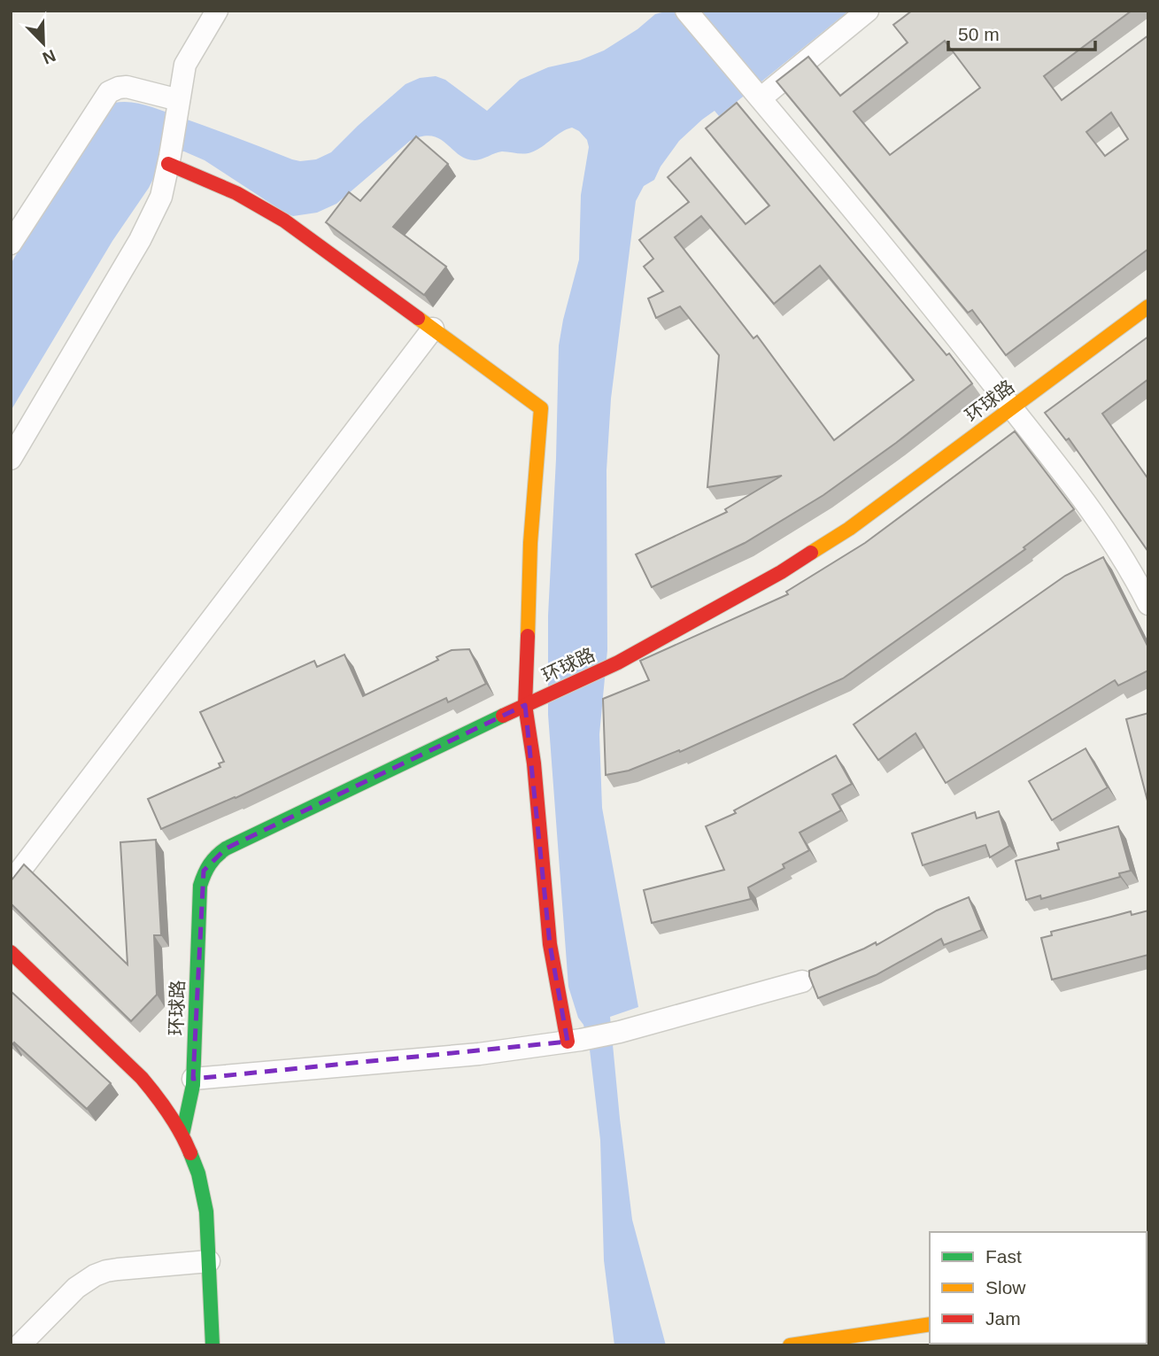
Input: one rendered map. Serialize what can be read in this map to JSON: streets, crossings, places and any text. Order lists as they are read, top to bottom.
{
  "streets": {
    "street": ["环球路"]
  },
  "legend": ["Fast", "Slow", "Jam"],
  "scale_bar": "50 m",
  "north": "bottom right"
}
